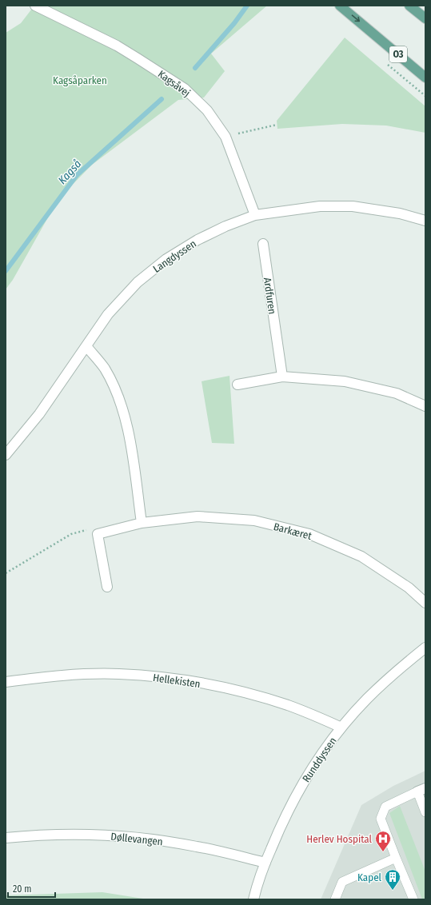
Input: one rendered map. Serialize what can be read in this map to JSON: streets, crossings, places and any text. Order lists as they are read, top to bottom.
{
  "streets": {
    "main road": ["O3"],
    "street": [
      "Kagsåvej",
      "Langdyssen",
      "Ardfuren",
      "Barkæret",
      "Hellekisten",
      "Runddyssen",
      "Døllevangen"
    ]
  },
  "crossings": [
    ["Kagsåvej", "Langdyssen"],
    ["Hellekisten", "Runddyssen"],
    ["Runddyssen", "Døllevangen"]
  ],
  "water": ["Kagså"],
  "parks": ["Kagsåparken"],
  "places": {
    "hospital": ["Herlev Hospital"],
    "building": ["Kapel"]
  },
  "scale_bar": "20 m"
}
